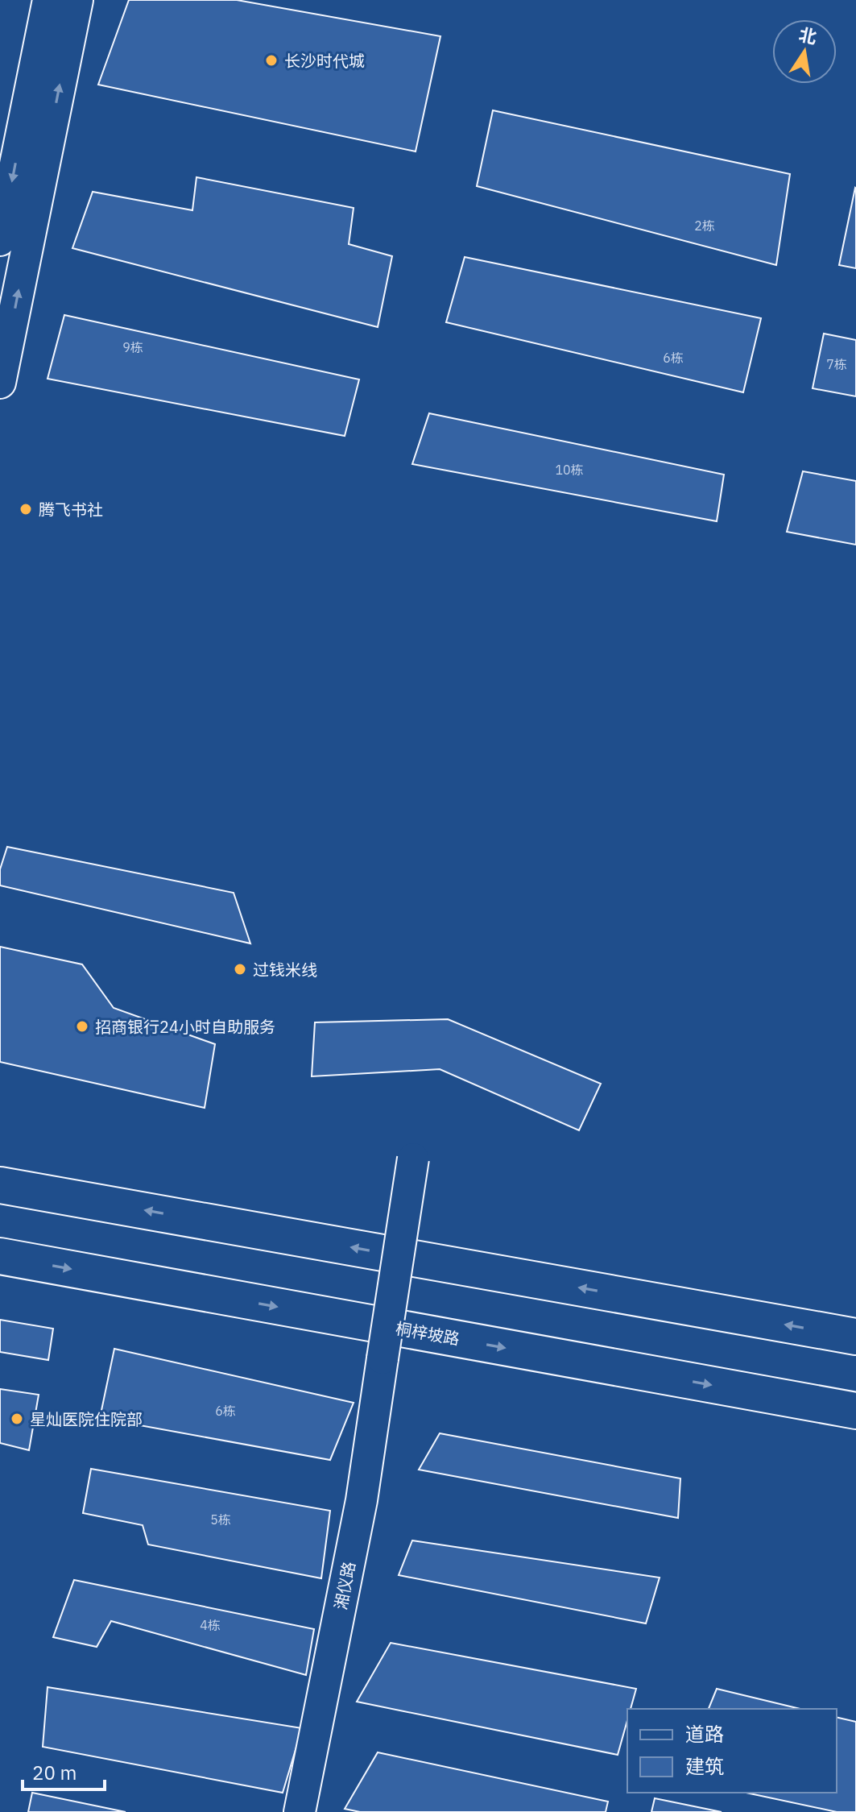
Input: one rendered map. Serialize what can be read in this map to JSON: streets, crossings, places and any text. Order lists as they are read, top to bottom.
{
  "streets": {
    "main road": ["桐梓坡路"],
    "street": ["湘仪路"]
  },
  "places": [
    "长沙时代城",
    "腾飞书社",
    "过钱米线",
    "招商银行24小时自助服务",
    "星灿医院住院部"
  ],
  "house_numbers": [
    "2栋",
    "9栋",
    "6栋",
    "7栋",
    "10栋",
    "6栋",
    "5栋",
    "4栋"
  ],
  "legend": ["道路", "建筑"],
  "scale_bar": "20 m",
  "north": "top"
}
